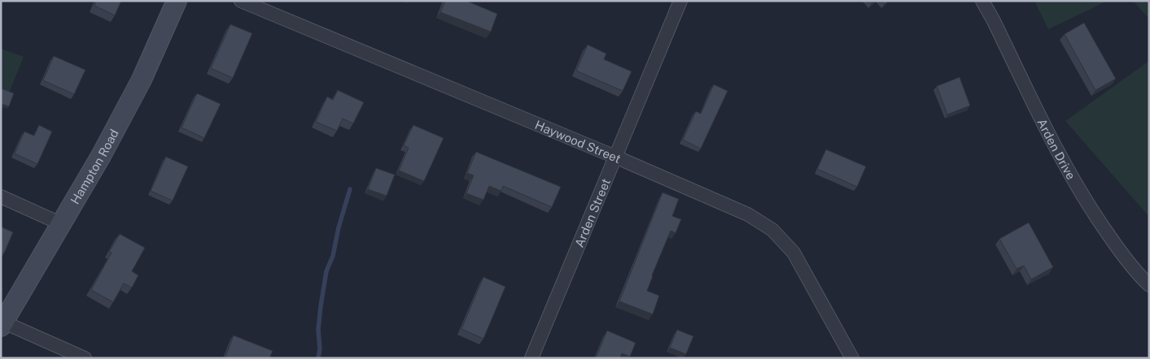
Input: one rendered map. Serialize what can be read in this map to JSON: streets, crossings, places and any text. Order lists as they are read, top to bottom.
{
  "streets": {
    "main road": ["Hampton Road"],
    "street": ["Haywood Street", "Arden Drive", "Arden Street"]
  },
  "crossings": [
    ["Haywood Street", "Arden Street"]
  ]
}
